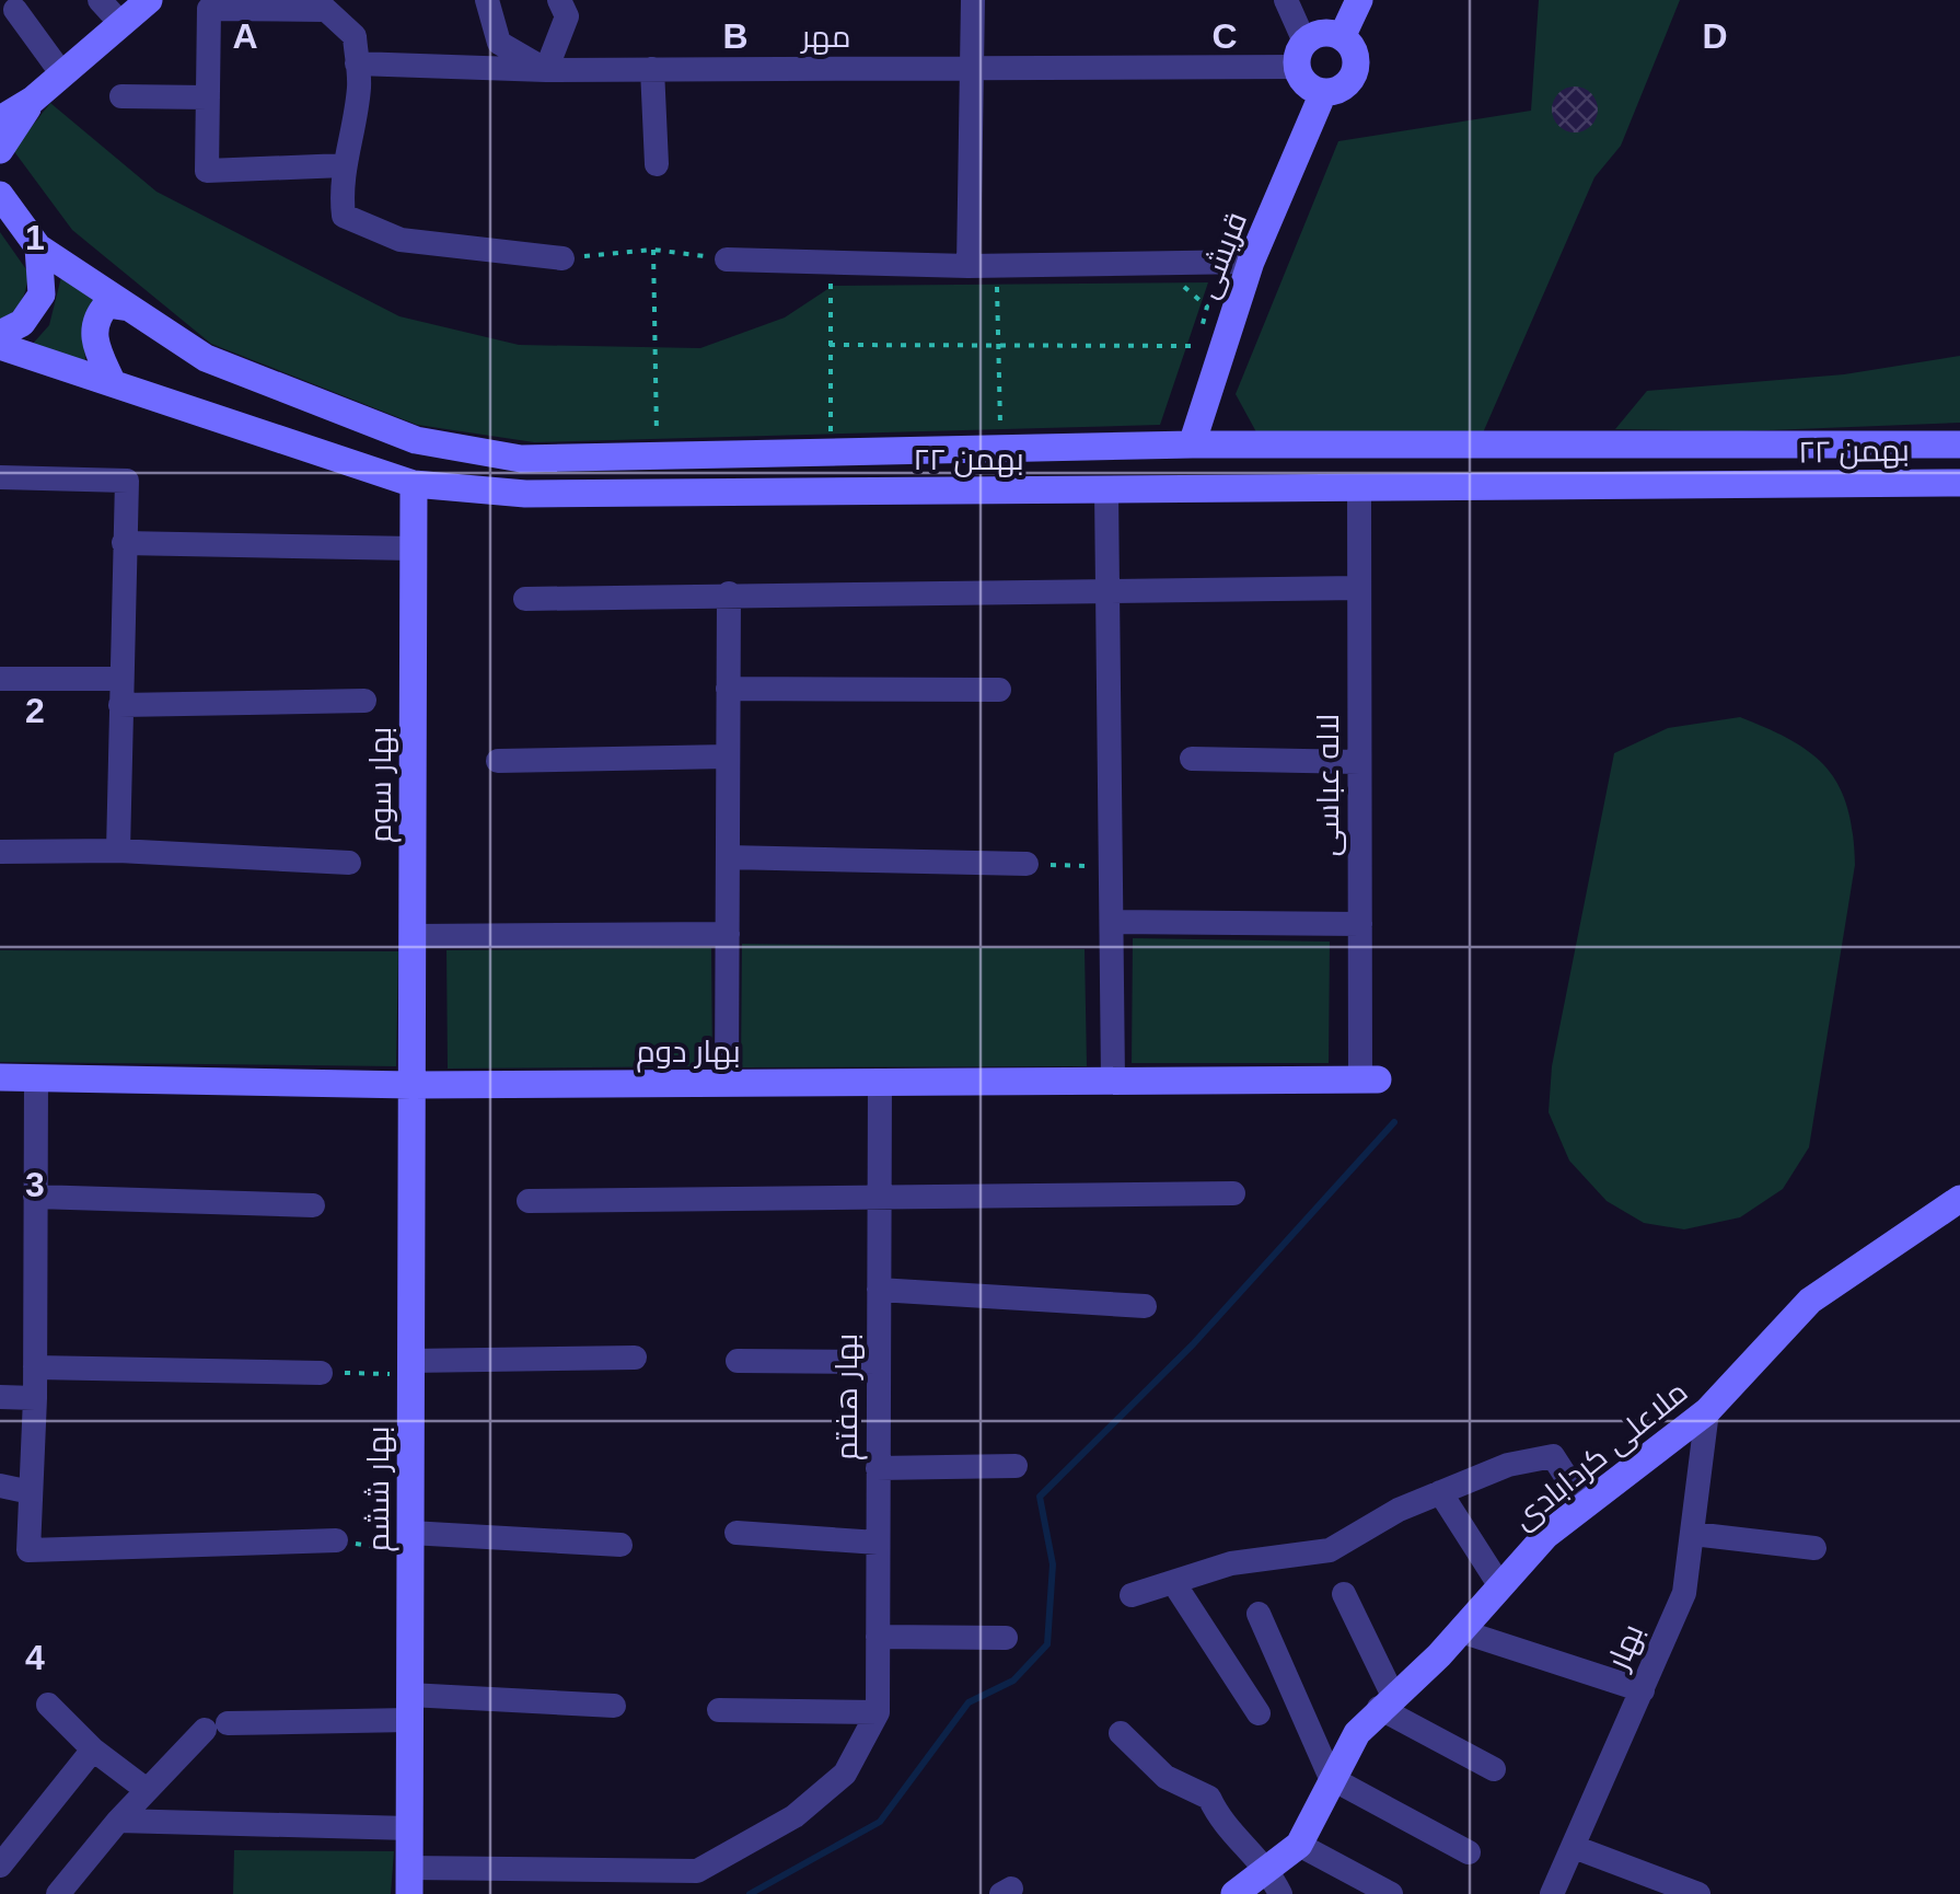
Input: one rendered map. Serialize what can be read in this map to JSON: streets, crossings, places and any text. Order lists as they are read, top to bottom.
{
  "streets": {
    "main road": [
      "قریشی",
      "۲۲ بهمن",
      "بهار سوم",
      "بهار دوم",
      "ملاعلی کردابادی",
      "بهار ششم"
    ],
    "street": [
      "مهر",
      "لاله عباسی",
      "بهار هفتم",
      "بهار"
    ]
  },
  "crossings": [
    ["مهر", "قریشی"],
    ["قریشی", "۲۲ بهمن"],
    ["۲۲ بهمن", "بهار سوم"],
    ["۲۲ بهمن", "لاله عباسی"],
    ["بهار سوم", "بهار دوم"],
    ["بهار سوم", "بهار ششم"],
    ["لاله عباسی", "بهار دوم"],
    ["بهار دوم", "بهار هفتم"],
    ["بهار دوم", "بهار ششم"],
    ["ملاعلی کردابادی", "بهار"]
  ],
  "grid": {
    "columns": [
      "A",
      "B",
      "C",
      "D"
    ],
    "rows": [
      "1",
      "2",
      "3",
      "4"
    ]
  }
}
